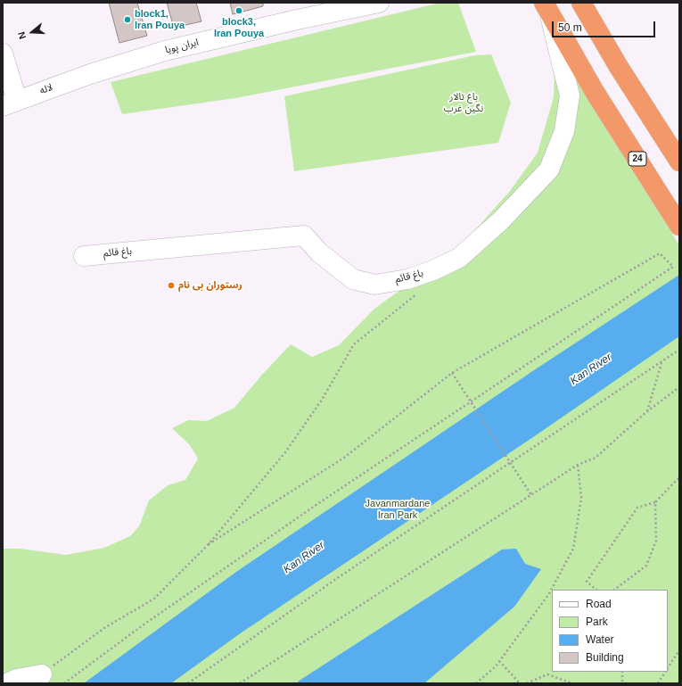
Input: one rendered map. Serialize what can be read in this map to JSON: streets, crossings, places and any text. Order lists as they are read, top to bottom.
{
  "streets": {
    "highway": ["24"],
    "street": ["ایران پویا", "لاله", "باغ قائم"]
  },
  "crossings": [
    ["ایران پویا", "لاله"],
    ["24", "باغ قائم"]
  ],
  "water": ["Kan River"],
  "parks": ["باغ تالار نگین غرب", "Javanmardane Iran Park"],
  "places": ["block3, Iran Pouya", "block1, Iran Pouya", "رستوران بی نام"],
  "legend": [
    "Road",
    "Park",
    "Water",
    "Building"
  ],
  "scale_bar": "50 m",
  "north": "left"
}
